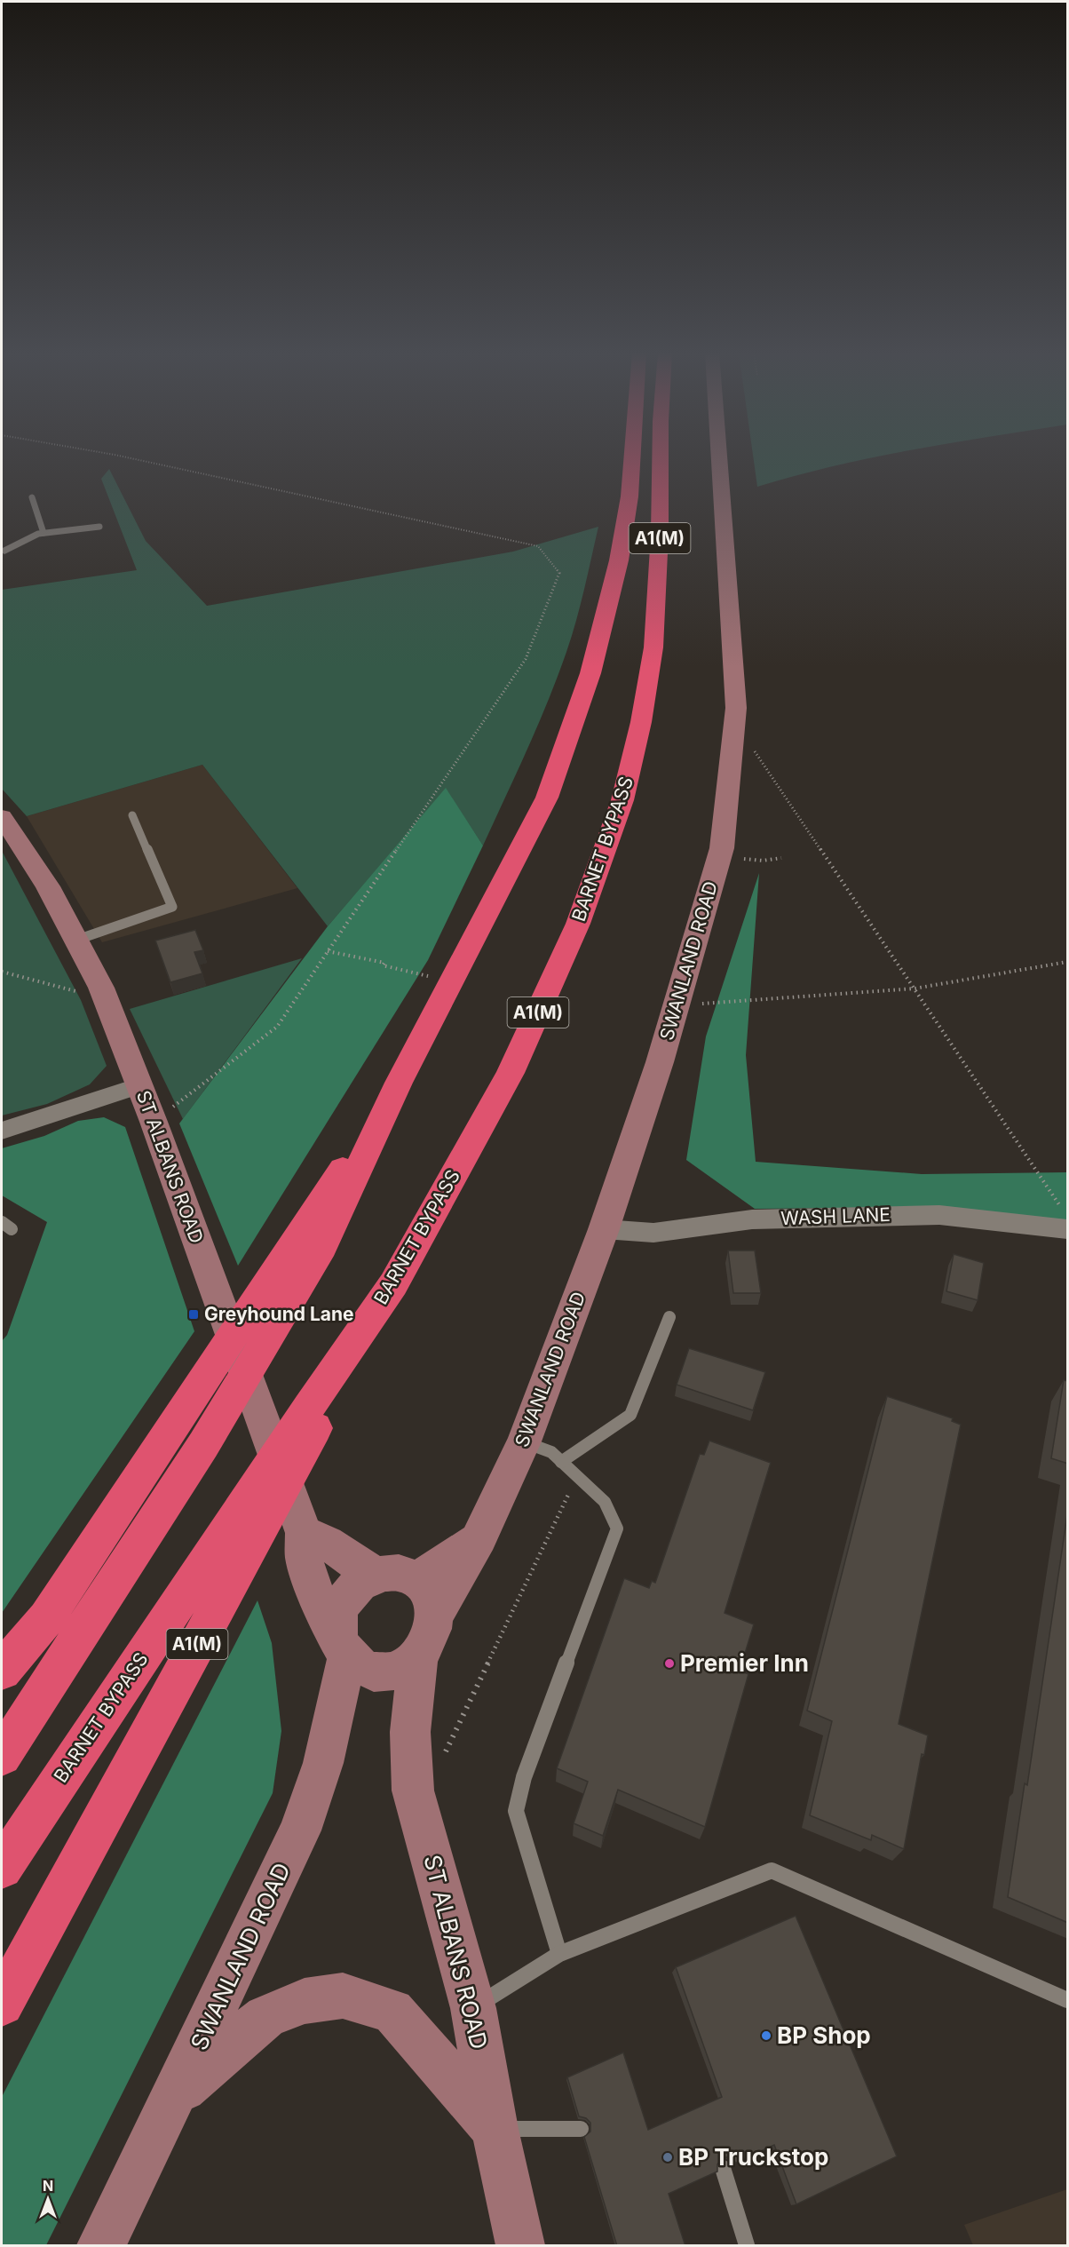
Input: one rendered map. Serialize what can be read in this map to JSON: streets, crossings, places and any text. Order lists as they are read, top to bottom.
{
  "streets": {
    "highway": ["A1(M)", "BARNET BYPASS"],
    "street": ["SWANLAND ROAD", "ST ALBANS ROAD", "WASH LANE"]
  },
  "crossings": [
    ["A1(M)", "BARNET BYPASS"],
    ["SWANLAND ROAD", "ST ALBANS ROAD"],
    ["SWANLAND ROAD", "WASH LANE"]
  ],
  "places": {
    "transit": ["Greyhound Lane"],
    "other": ["Premier Inn", "BP Shop", "BP Truckstop"]
  },
  "north": "top"
}
